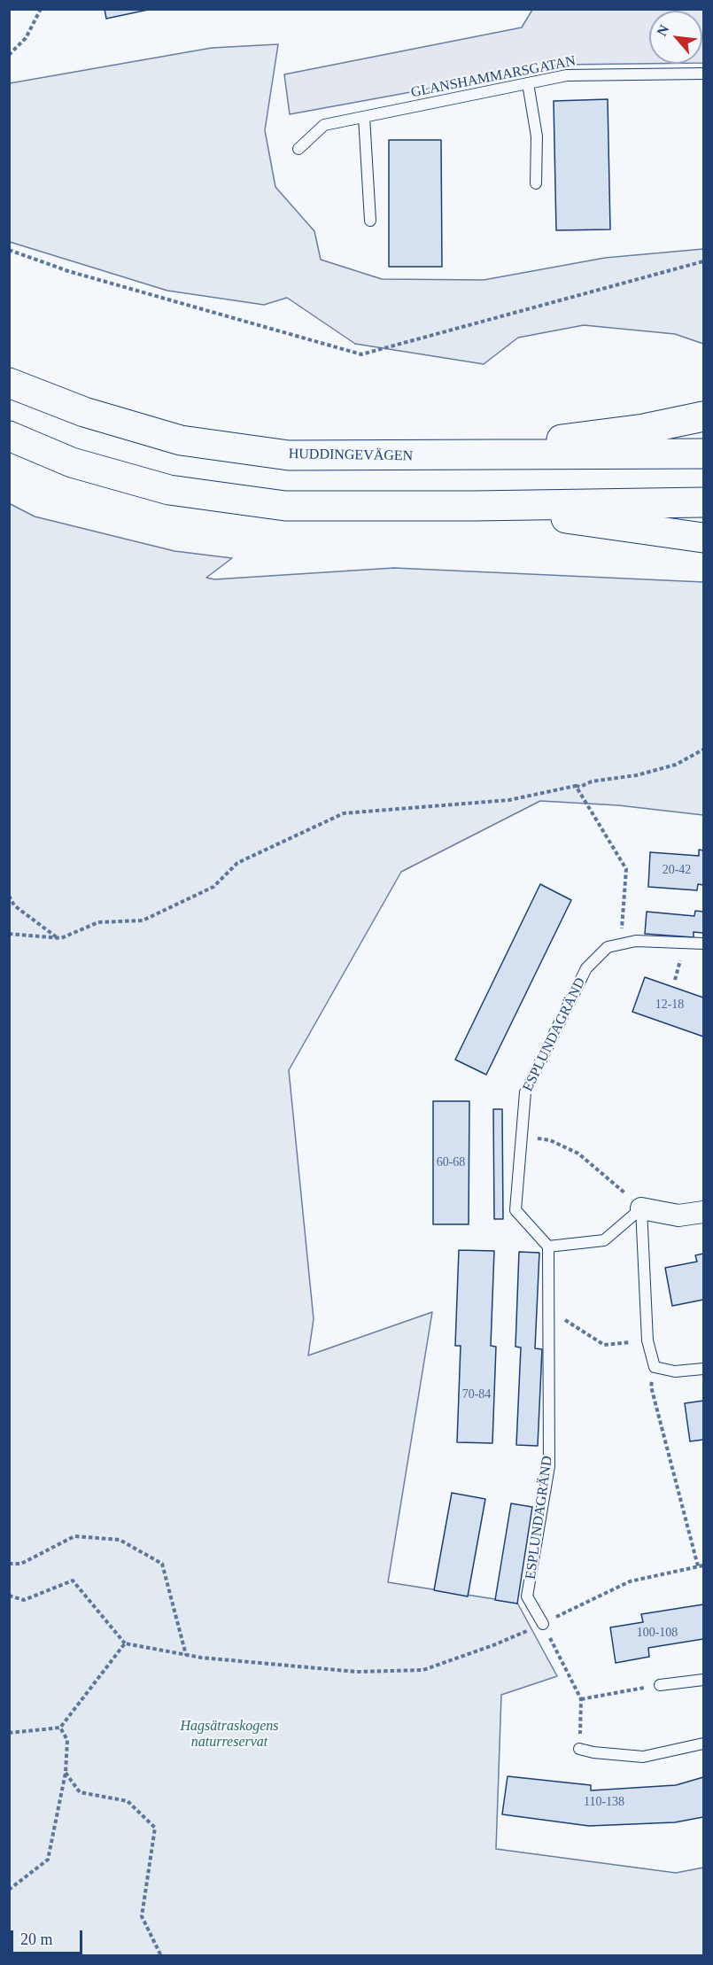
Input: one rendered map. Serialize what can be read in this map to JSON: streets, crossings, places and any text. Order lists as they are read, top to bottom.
{
  "streets": {
    "main road": ["HUDDINGEVÄGEN"],
    "lane": ["GLANSHAMMARSGATAN", "ESPLUNDAGRÄND"]
  },
  "parks": ["Hagsätraskogens naturreservat"],
  "house_numbers": [
    "20-42",
    "12-18",
    "60-68",
    "70-84",
    "100-108",
    "110-138"
  ],
  "scale_bar": "20 m",
  "north": "top left"
}
